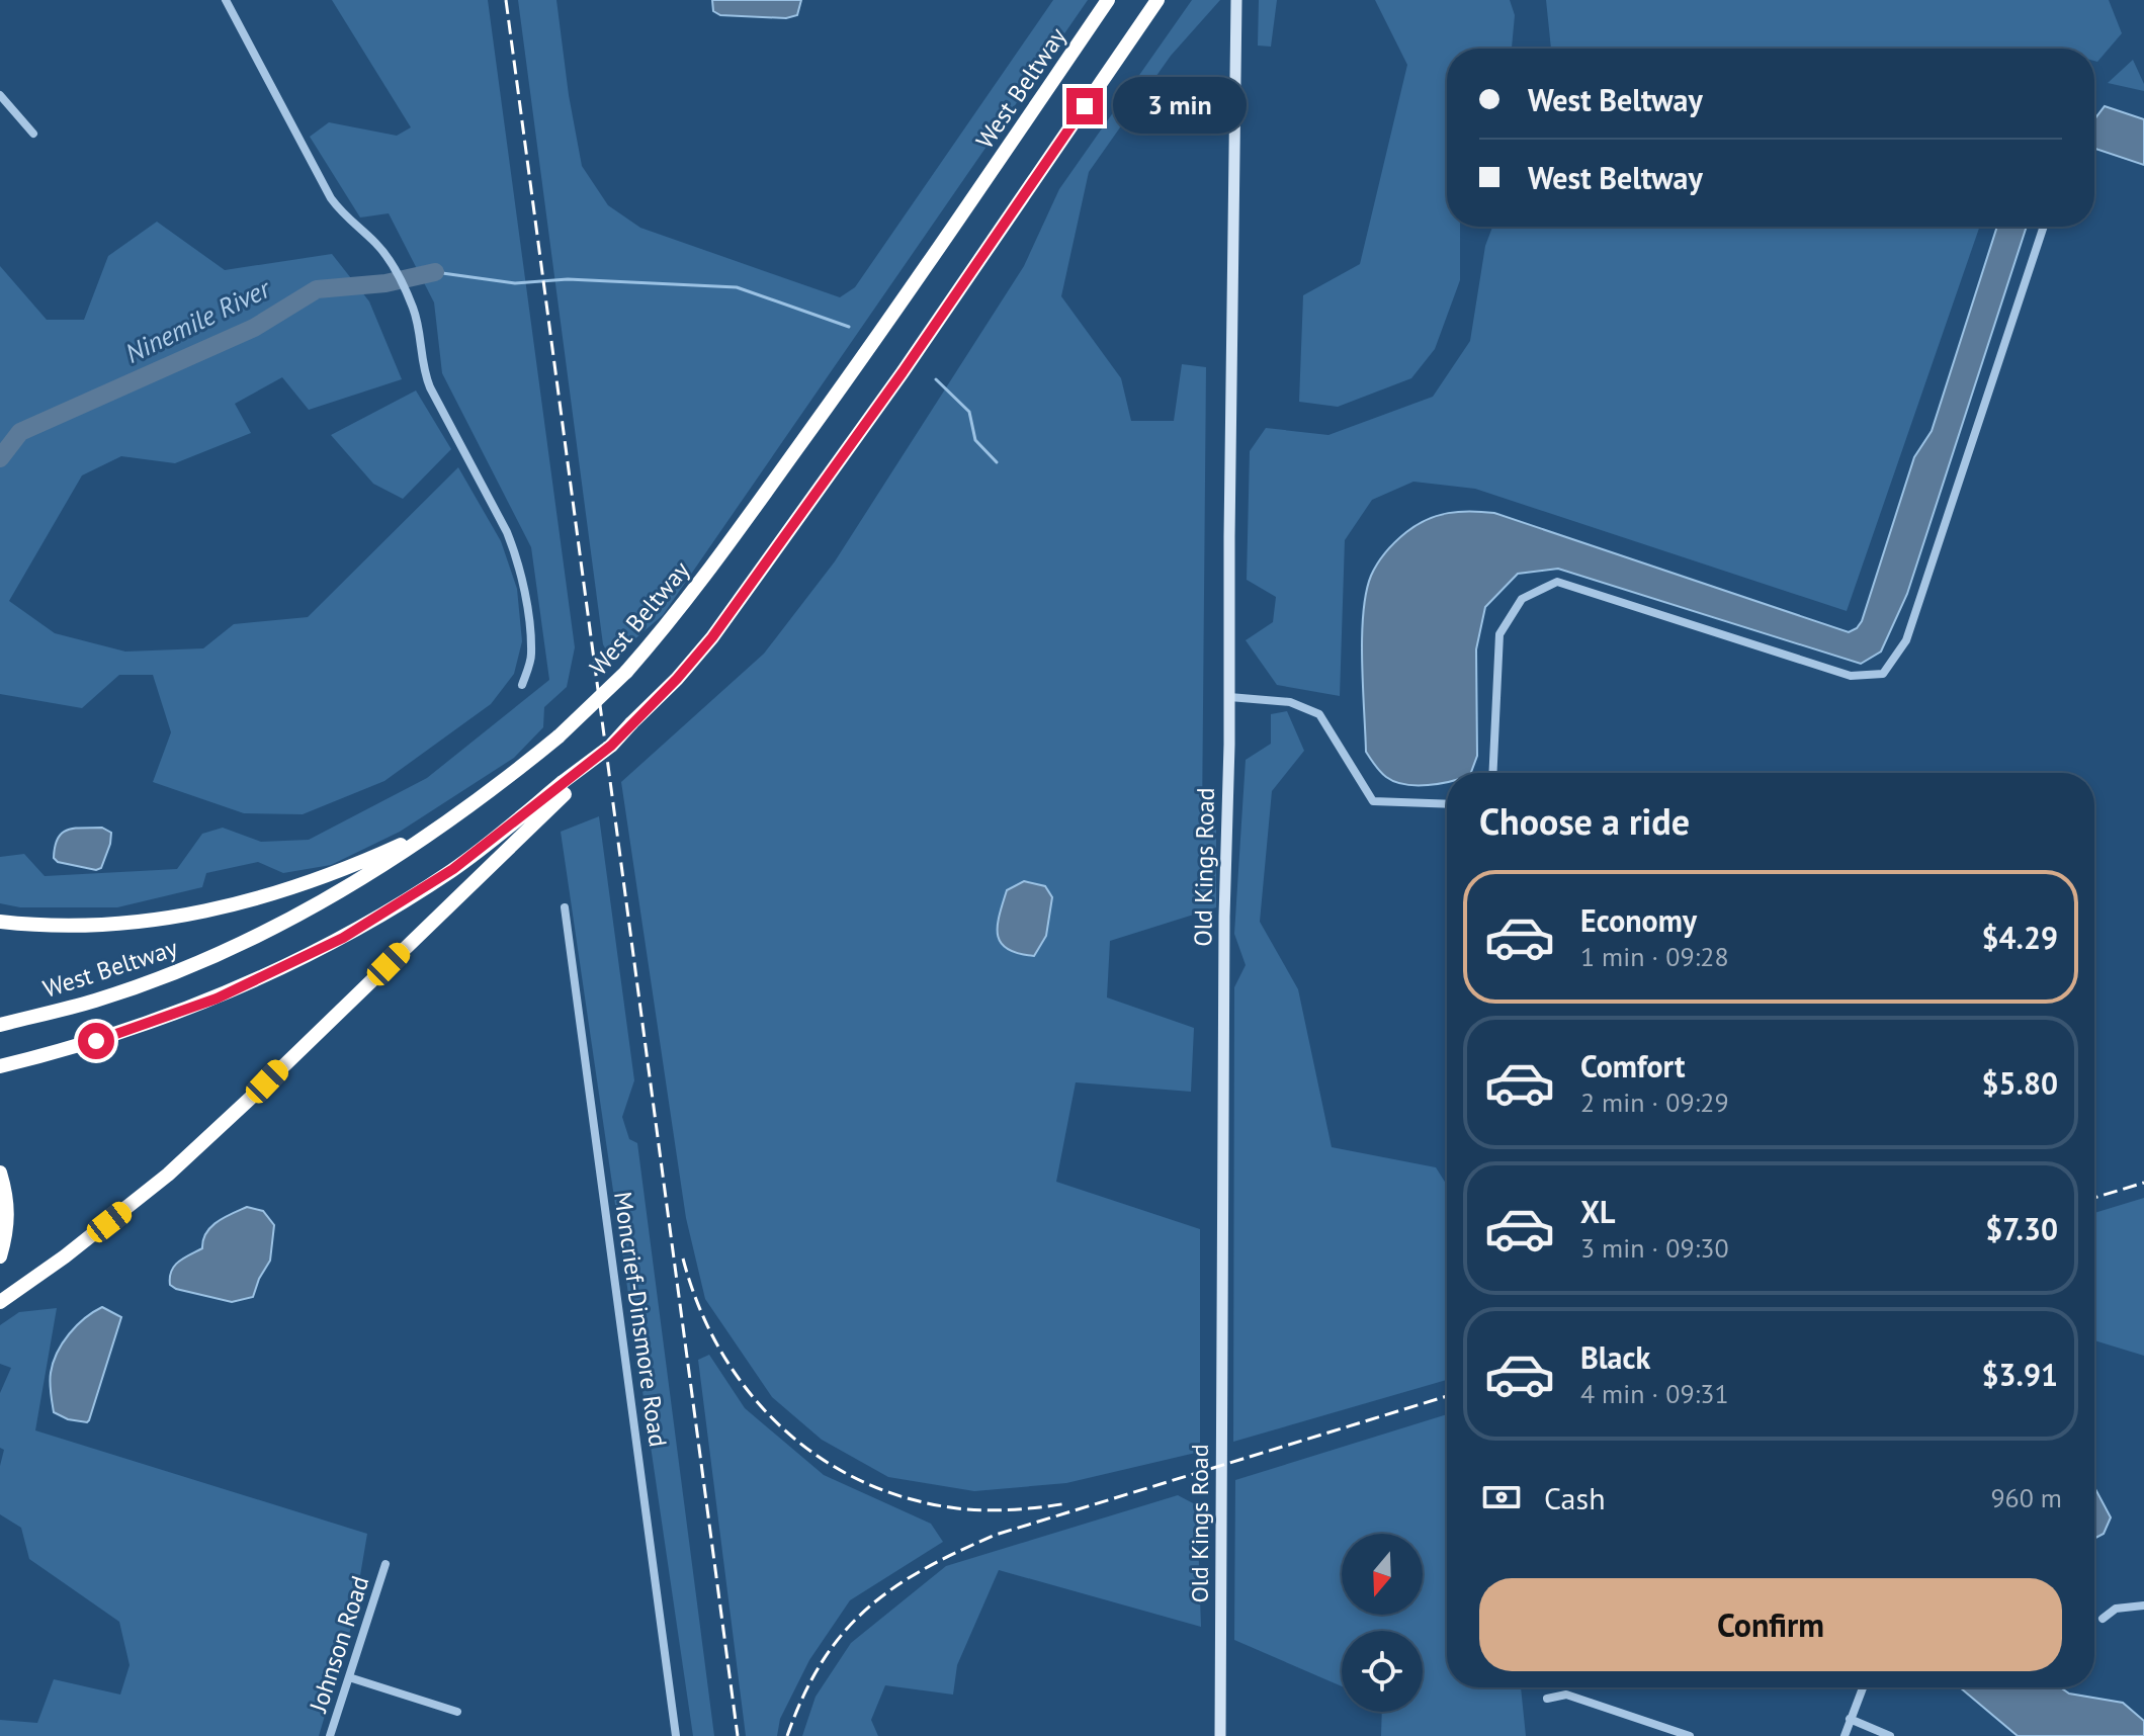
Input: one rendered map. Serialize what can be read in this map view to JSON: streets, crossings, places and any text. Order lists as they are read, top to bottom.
{
  "streets": {
    "highway": ["West Beltway"],
    "street": ["Old Kings Road", "Moncrief-Dinsmore Road", "Johnson Road"]
  },
  "water": ["Ninemile River"],
  "north": "bottom",
  "page": {
    "banner": ["West Beltway", "West Beltway"],
    "bubble": "3 min",
    "heading": "Choose a ride",
    "list": [
      {
        "name": "Economy",
        "note": "1 min · 09:28",
        "value": "$4.29"
      },
      {
        "name": "Comfort",
        "note": "2 min · 09:29",
        "value": "$5.80"
      },
      {
        "name": "XL",
        "note": "3 min · 09:30",
        "value": "$7.30"
      },
      {
        "name": "Black",
        "note": "4 min · 09:31",
        "value": "$3.91"
      }
    ],
    "pay": ["Cash", "960 m"],
    "buttons": "Confirm"
  }
}
